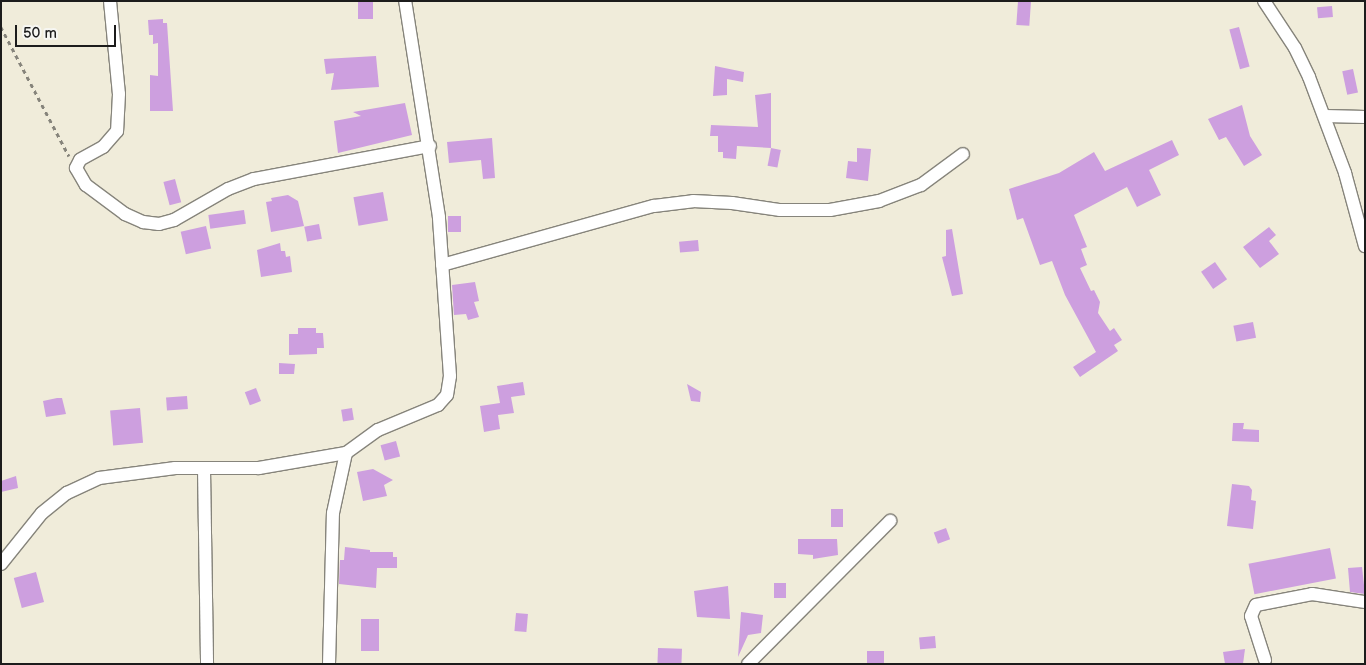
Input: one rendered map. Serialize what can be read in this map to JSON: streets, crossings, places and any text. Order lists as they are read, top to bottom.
{
  "scale_bar": "50 m"
}
